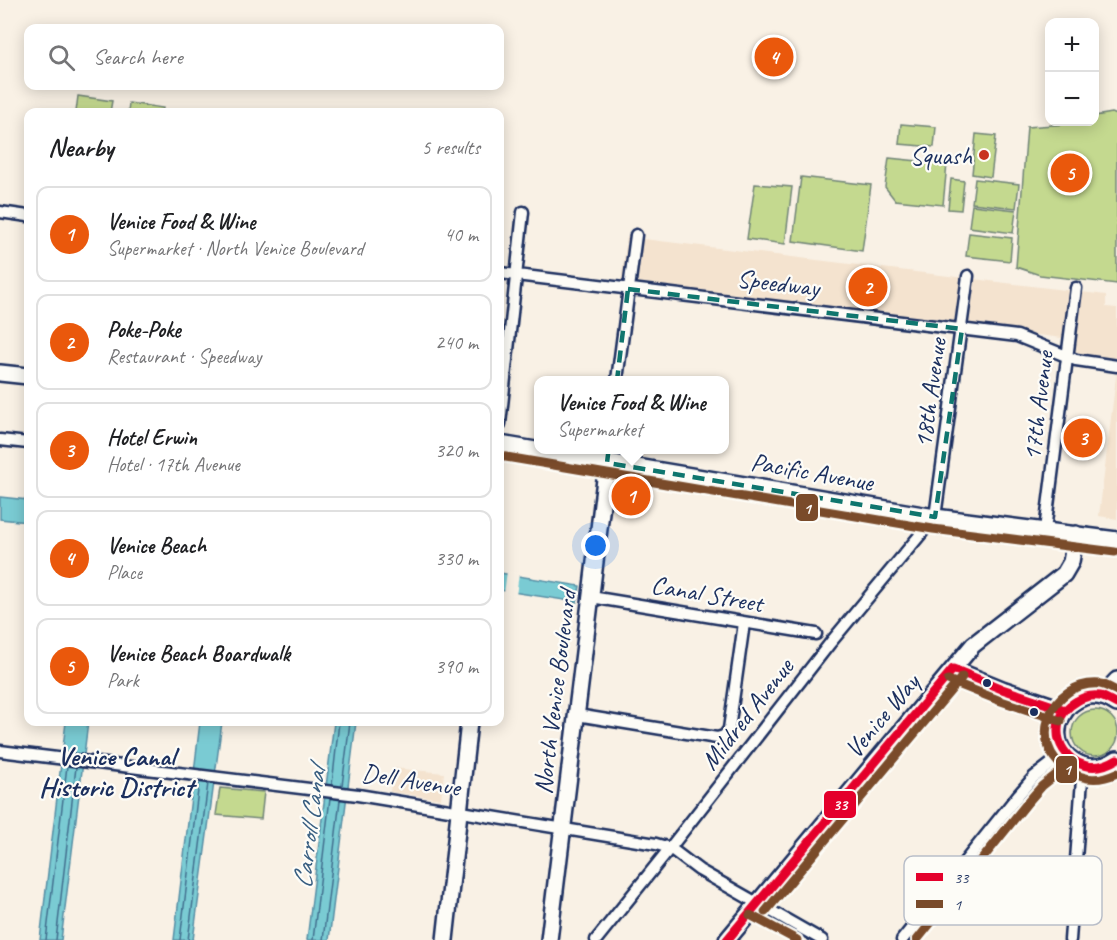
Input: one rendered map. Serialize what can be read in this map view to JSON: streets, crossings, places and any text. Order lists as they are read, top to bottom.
{
  "streets": {
    "main road": ["Pacific Avenue", "North Venice Boulevard", "Venice Way"],
    "street": [
      "Speedway",
      "18th Avenue",
      "17th Avenue",
      "Canal Street",
      "Mildred Avenue",
      "Dell Avenue"
    ]
  },
  "crossings": [
    ["Speedway", "18th Avenue"],
    ["Speedway", "17th Avenue"],
    ["18th Avenue", "Pacific Avenue"],
    ["18th Avenue", "Mildred Avenue"],
    ["17th Avenue", "Pacific Avenue"],
    ["Pacific Avenue", "North Venice Boulevard"],
    ["Pacific Avenue", "Mildred Avenue"],
    ["Pacific Avenue", "Venice Way"],
    ["Canal Street", "North Venice Boulevard"],
    ["North Venice Boulevard", "Dell Avenue"],
    ["Mildred Avenue", "Dell Avenue"]
  ],
  "districts": ["Venice Canal Historic District"],
  "water": ["Carroll Canal"],
  "places": ["Squash"],
  "lines": ["transit line 1", "transit line 33"],
  "legend": ["33", "1"],
  "page": {
    "map_buttons": ["+", "−"],
    "search": "Search here",
    "pins": [
      "4",
      "5",
      "2",
      "3",
      "1"
    ],
    "heading": ["Nearby", "5 results"],
    "list": [
      {
        "mark": "1",
        "name": "Venice Food & Wine",
        "note": "Supermarket · North Venice Boulevard",
        "value": "40 m"
      },
      {
        "mark": "2",
        "name": "Poke-Poke",
        "note": "Restaurant · Speedway",
        "value": "240 m"
      },
      {
        "mark": "3",
        "name": "Hotel Erwin",
        "note": "Hotel · 17th Avenue",
        "value": "320 m"
      },
      {
        "mark": "4",
        "name": "Venice Beach",
        "note": "Place",
        "value": "330 m"
      },
      {
        "mark": "5",
        "name": "Venice Beach Boardwalk",
        "note": "Park",
        "value": "390 m"
      }
    ],
    "popup": ["Venice Food & Wine", "Supermarket"]
  }
}
